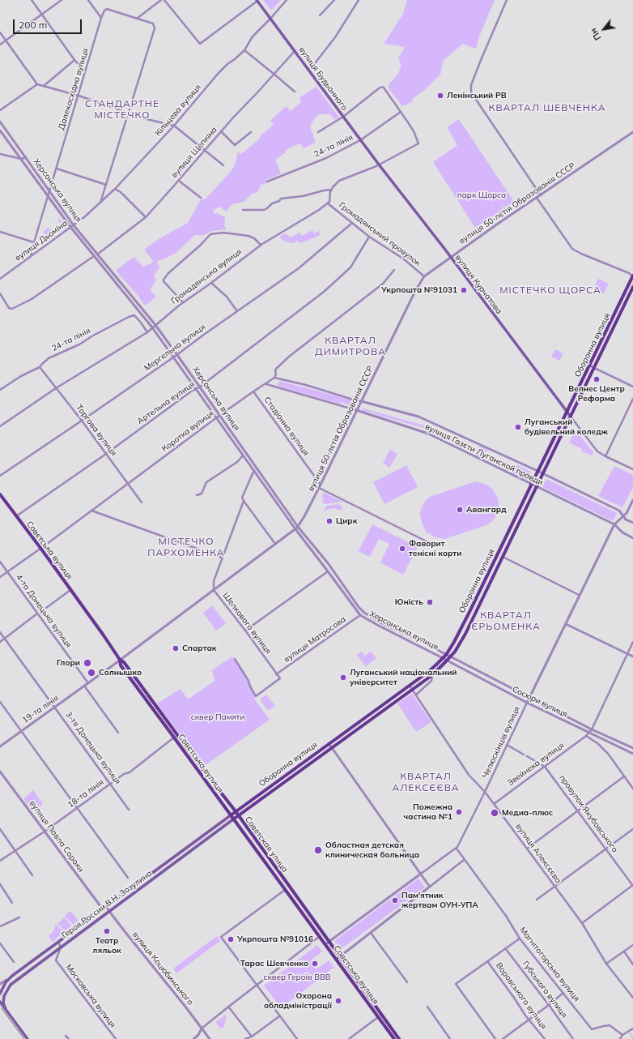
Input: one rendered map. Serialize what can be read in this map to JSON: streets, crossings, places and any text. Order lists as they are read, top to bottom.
{
  "streets": {
    "main road": [
      "вулиця Будьонного",
      "вулиця Курчатова",
      "Оборонна вулиця",
      "Совєтська вулиця",
      "Советская улица",
      "Героя России В.Н. Зозулина"
    ],
    "street": [
      "Далекосхідна вулиця",
      "Кільцева вулиця",
      "24-та лінія",
      "вулиця Щепкіна",
      "Херсонська вулиця",
      "вулиця 50-лєтія Образованія СССР",
      "Громадянський провулок",
      "вулиця Дьоміна",
      "Громадянська вулиця",
      "Мергельна вулиця",
      "Артельна вулиця",
      "Стадіонна вулиця",
      "Торгова вулиця",
      "Коротка вулиця",
      "вулиця Газєти Луганской правди",
      "4-та Донецька вулиця",
      "Шелкового вулиця",
      "вулиця Матросова",
      "Сосюри вулиця",
      "19-та лінія",
      "Челюскінців вулиця",
      "3-тя Донецька вулиця",
      "Звейнека вулиця",
      "18-та лінія",
      "провулок Якубовського",
      "вулиця Павла Сороки",
      "вулиця Алексєєва",
      "Магнітогорська вулиця",
      "вулиця Коцюбинського",
      "Губського вулиця",
      "Московська вулиця",
      "Воровського вулиця"
    ]
  },
  "crossings": [
    ["вулиця Будьонного", "Кільцева вулиця"],
    ["вулиця Будьонного", "24-та лінія"],
    ["вулиця Будьонного", "вулиця Щепкіна"],
    ["вулиця Будьонного", "вулиця Курчатова"],
    ["Далекосхідна вулиця", "Херсонська вулиця"],
    ["Далекосхідна вулиця", "вулиця Дьоміна"],
    ["Кільцева вулиця", "Херсонська вулиця"],
    ["Кільцева вулиця", "вулиця Дьоміна"],
    ["24-та лінія", "Громадянська вулиця"],
    ["24-та лінія", "Торгова вулиця"],
    ["вулиця Щепкіна", "Херсонська вулиця"],
    ["Херсонська вулиця", "вулиця 50-лєтія Образованія СССР"],
    ["Херсонська вулиця", "вулиця Дьоміна"],
    ["Херсонська вулиця", "Громадянська вулиця"],
    ["Херсонська вулиця", "Оборонна вулиця"],
    ["Херсонська вулиця", "Мергельна вулиця"],
    ["Херсонська вулиця", "Артельна вулиця"],
    ["Херсонська вулиця", "Коротка вулиця"],
    ["Херсонська вулиця", "Шелкового вулиця"],
    ["Херсонська вулиця", "вулиця Матросова"],
    ["Херсонська вулиця", "Сосюри вулиця"],
    ["вулиця 50-лєтія Образованія СССР", "Громадянський провулок"],
    ["вулиця 50-лєтія Образованія СССР", "вулиця Курчатова"],
    ["вулиця 50-лєтія Образованія СССР", "Стадіонна вулиця"],
    ["вулиця 50-лєтія Образованія СССР", "вулиця Газєти Луганской правди"],
    ["вулиця 50-лєтія Образованія СССР", "Совєтська вулиця"],
    ["вулиця 50-лєтія Образованія СССР", "4-та Донецька вулиця"],
    ["вулиця 50-лєтія Образованія СССР", "Шелкового вулиця"],
    ["вулиця 50-лєтія Образованія СССР", "19-та лінія"],
    ["вулиця 50-лєтія Образованія СССР", "Советская улица"],
    ["Громадянський провулок", "Громадянська вулиця"],
    ["Громадянський провулок", "Мергельна вулиця"],
    ["Громадянський провулок", "Артельна вулиця"],
    ["Громадянська вулиця", "Торгова вулиця"],
    ["вулиця Курчатова", "Оборонна вулиця"],
    ["Оборонна вулиця", "вулиця Газєти Луганской правди"],
    ["Оборонна вулиця", "Совєтська вулиця"],
    ["Оборонна вулиця", "Сосюри вулиця"],
    ["Оборонна вулиця", "Советская улица"],
    ["Оборонна вулиця", "вулиця Алексєєва"],
    ["Оборонна вулиця", "Героя России В.Н. Зозулина"],
    ["Мергельна вулиця", "Торгова вулиця"],
    ["Артельна вулиця", "Торгова вулиця"],
    ["Артельна вулиця", "Совєтська вулиця"],
    ["Стадіонна вулиця", "Коротка вулиця"],
    ["Торгова вулиця", "Коротка вулиця"],
    ["Коротка вулиця", "вулиця Газєти Луганской правди"],
    ["Коротка вулиця", "Совєтська вулиця"],
    ["Коротка вулиця", "4-та Донецька вулиця"],
    ["вулиця Газєти Луганской правди", "Челюскінців вулиця"],
    ["Совєтська вулиця", "Челюскінців вулиця"],
    ["Совєтська вулиця", "18-та лінія"],
    ["Совєтська вулиця", "Советская улица"],
    ["Совєтська вулиця", "Героя России В.Н. Зозулина"],
    ["4-та Донецька вулиця", "19-та лінія"],
    ["Шелкового вулиця", "вулиця Матросова"],
    ["Сосюри вулиця", "Челюскінців вулиця"],
    ["Сосюри вулиця", "Звейнека вулиця"],
    ["19-та лінія", "3-тя Донецька вулиця"],
    ["Челюскінців вулиця", "Советская улица"],
    ["Челюскінців вулиця", "вулиця Алексєєва"],
    ["Челюскінців вулиця", "Магнітогорська вулиця"],
    ["3-тя Донецька вулиця", "18-та лінія"],
    ["Звейнека вулиця", "провулок Якубовського"],
    ["Звейнека вулиця", "вулиця Алексєєва"],
    ["18-та лінія", "вулиця Павла Сороки"],
    ["18-та лінія", "Советская улица"],
    ["вулиця Павла Сороки", "Героя России В.Н. Зозулина"],
    ["Героя России В.Н. Зозулина", "вулиця Коцюбинського"],
    ["Героя России В.Н. Зозулина", "Московська вулиця"]
  ],
  "districts": [
    "СТАНДАРТНЕ МІСТЕЧКО",
    "КВАРТАЛ ШЕВЧЕНКА",
    "МІСТЕЧКО ЩОРСА",
    "КВАРТАЛ ДИМИТРОВА",
    "МІСТЕЧКО ПАРХОМЕНКА",
    "КВАРТАЛ ЄРЬОМЕНКА",
    "КВАРТАЛ АЛЕКСЄЄВА"
  ],
  "parks": ["парк Щорса", "сквер Памяти", "сквер Героїв ВВВ"],
  "places": [
    "Ленінський РВ",
    "Укрпошта №91031",
    "Велнес Центр Реформа",
    "Луганський будівельний коледж",
    "Авангард",
    "Цирк",
    "Фаворит тенісні корти",
    "Юність",
    "Спартак",
    "Глори",
    "Солнышко",
    "Луганський національний університет",
    "Пожежна частина №1",
    "Медиа-плюс",
    "Областная детская клиническая больница",
    "Пам'ятник жертвам ОУН-УПА",
    "Театр ляльок",
    "Укрпошта №91016",
    "Тарас Шевченко",
    "Охорона обладміністрації"
  ],
  "scale_bar": "200 m",
  "north": "bottom left"
}
